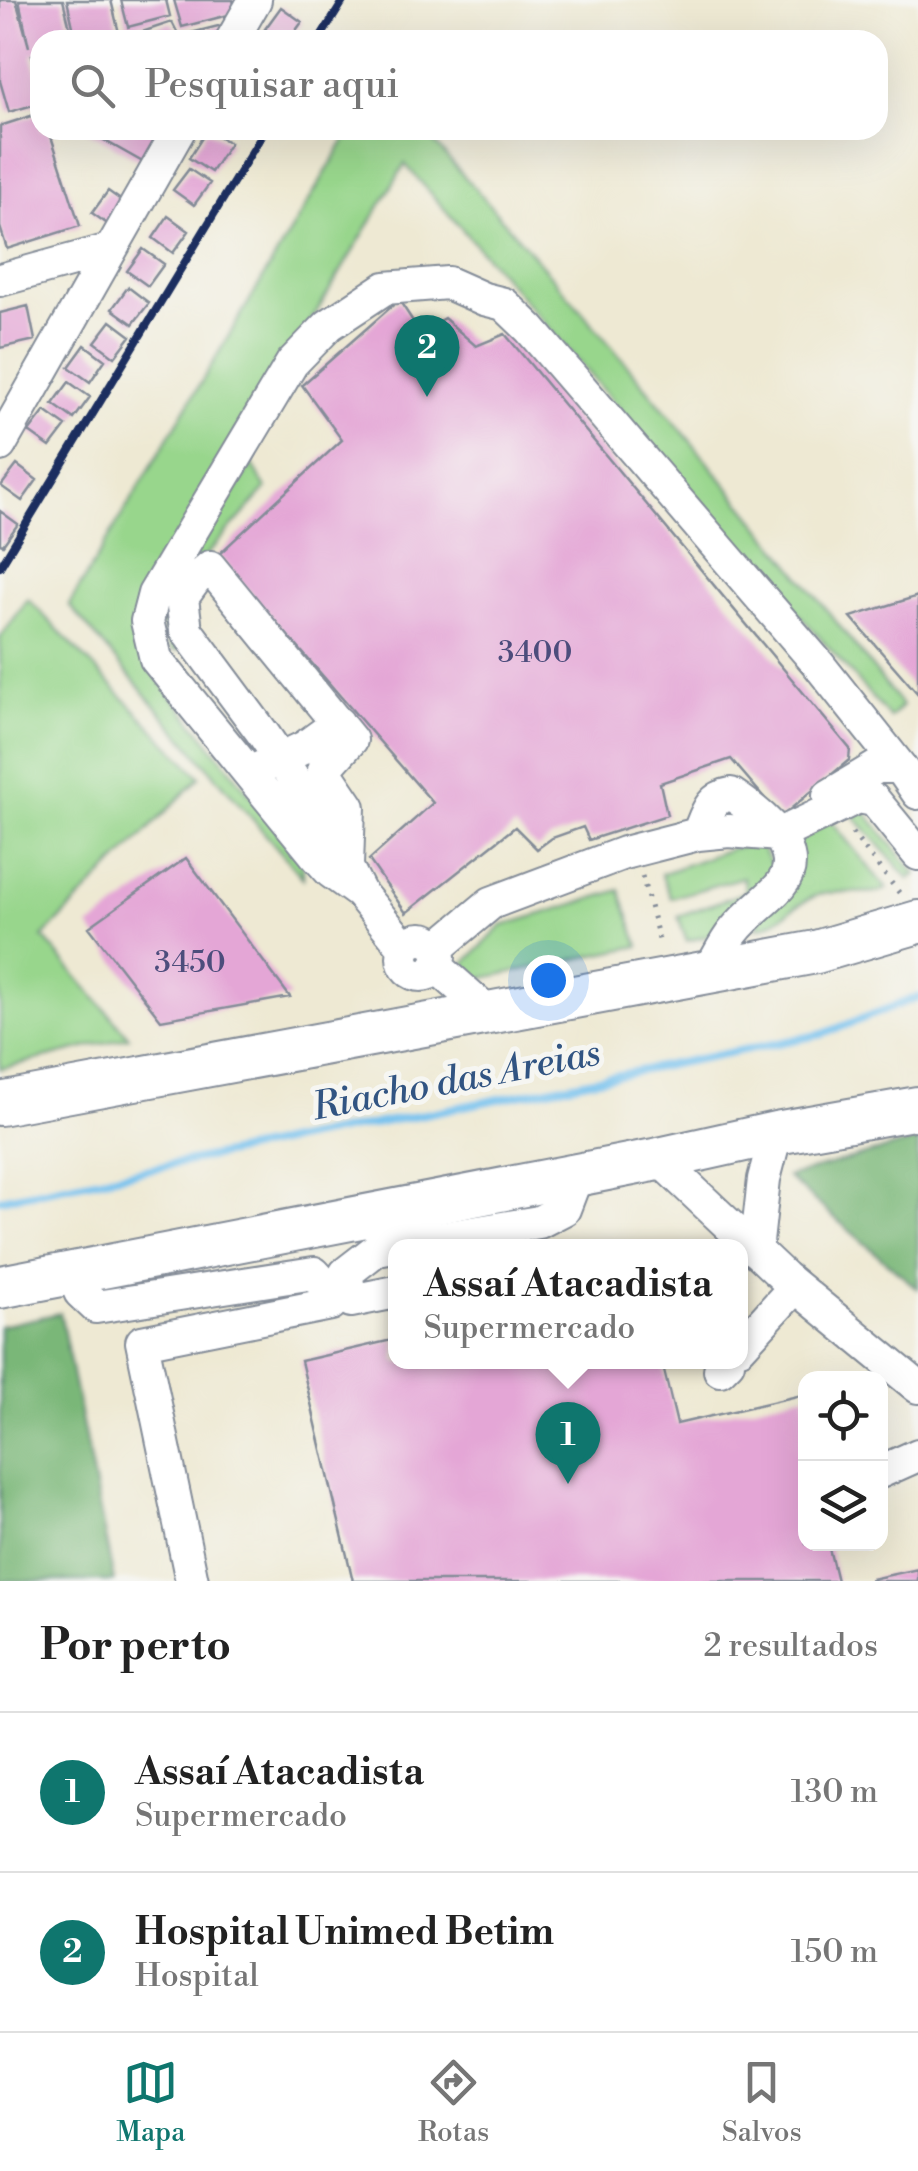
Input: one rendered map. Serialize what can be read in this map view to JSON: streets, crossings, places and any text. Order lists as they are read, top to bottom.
{
  "water": ["Riacho das Areias"],
  "house_numbers": ["3400", "3450"],
  "page": {
    "search": "Pesquisar aqui",
    "pins": ["2", "1"],
    "popup": ["Assaí Atacadista", "Supermercado"],
    "heading": ["Por perto", "2 resultados"],
    "list": [
      {
        "mark": "1",
        "name": "Assaí Atacadista",
        "note": "Supermercado",
        "value": "130 m"
      },
      {
        "mark": "2",
        "name": "Hospital Unimed Betim",
        "note": "Hospital",
        "value": "150 m"
      }
    ],
    "nav": ["Mapa", "Rotas", "Salvos"]
  }
}
